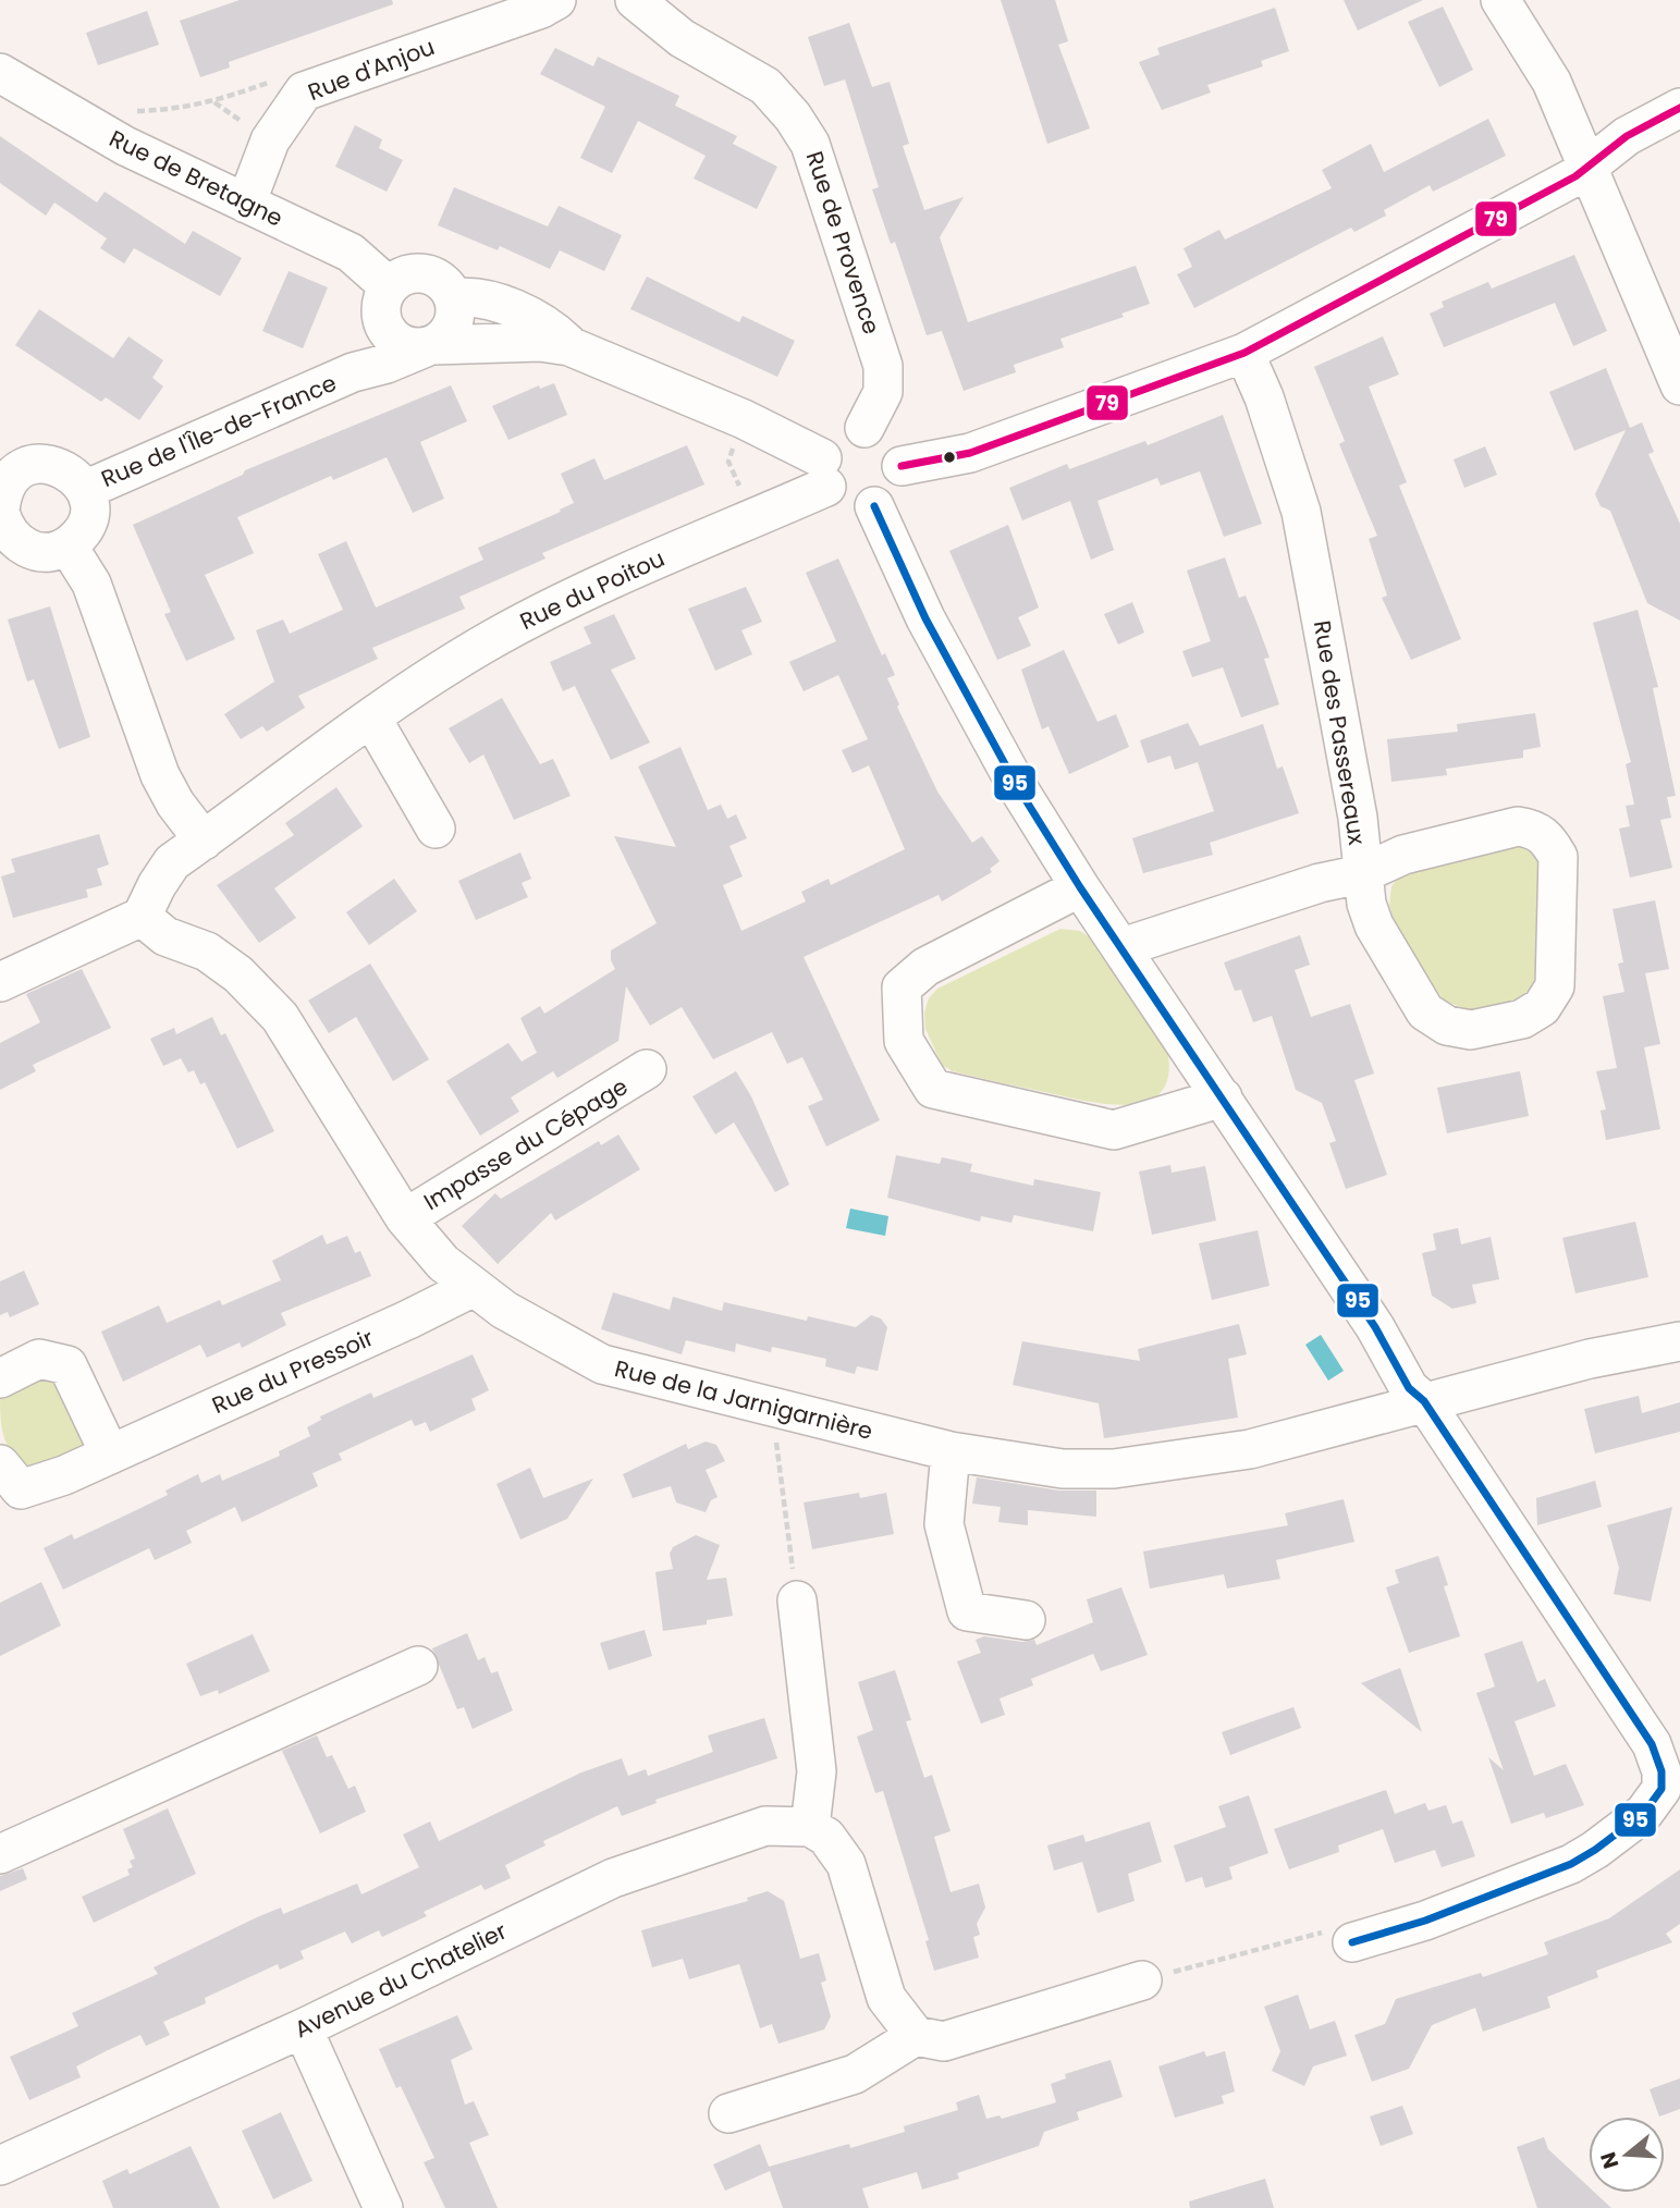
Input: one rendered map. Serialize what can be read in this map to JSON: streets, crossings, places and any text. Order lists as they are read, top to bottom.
{
  "streets": {
    "street": [
      "Rue d'Anjou",
      "Rue de Bretagne",
      "Rue de Provence",
      "Rue de l'Île-de-France",
      "Rue du Poitou",
      "Rue des Passereaux",
      "Impasse du Cépage",
      "Rue du Pressoir",
      "Rue de la Jarnigarnière",
      "Avenue du Chatelier"
    ]
  },
  "crossings": [
    ["Rue d'Anjou", "Rue de Bretagne"],
    ["Rue de Bretagne", "Rue de l'Île-de-France"],
    ["Rue de Provence", "Rue du Poitou"],
    ["Rue du Poitou", "Rue de la Jarnigarnière"],
    ["Impasse du Cépage", "Rue de la Jarnigarnière"],
    ["Rue du Pressoir", "Rue de la Jarnigarnière"]
  ],
  "lines": ["transit line 79", "transit line 95"],
  "north": "left"
}
